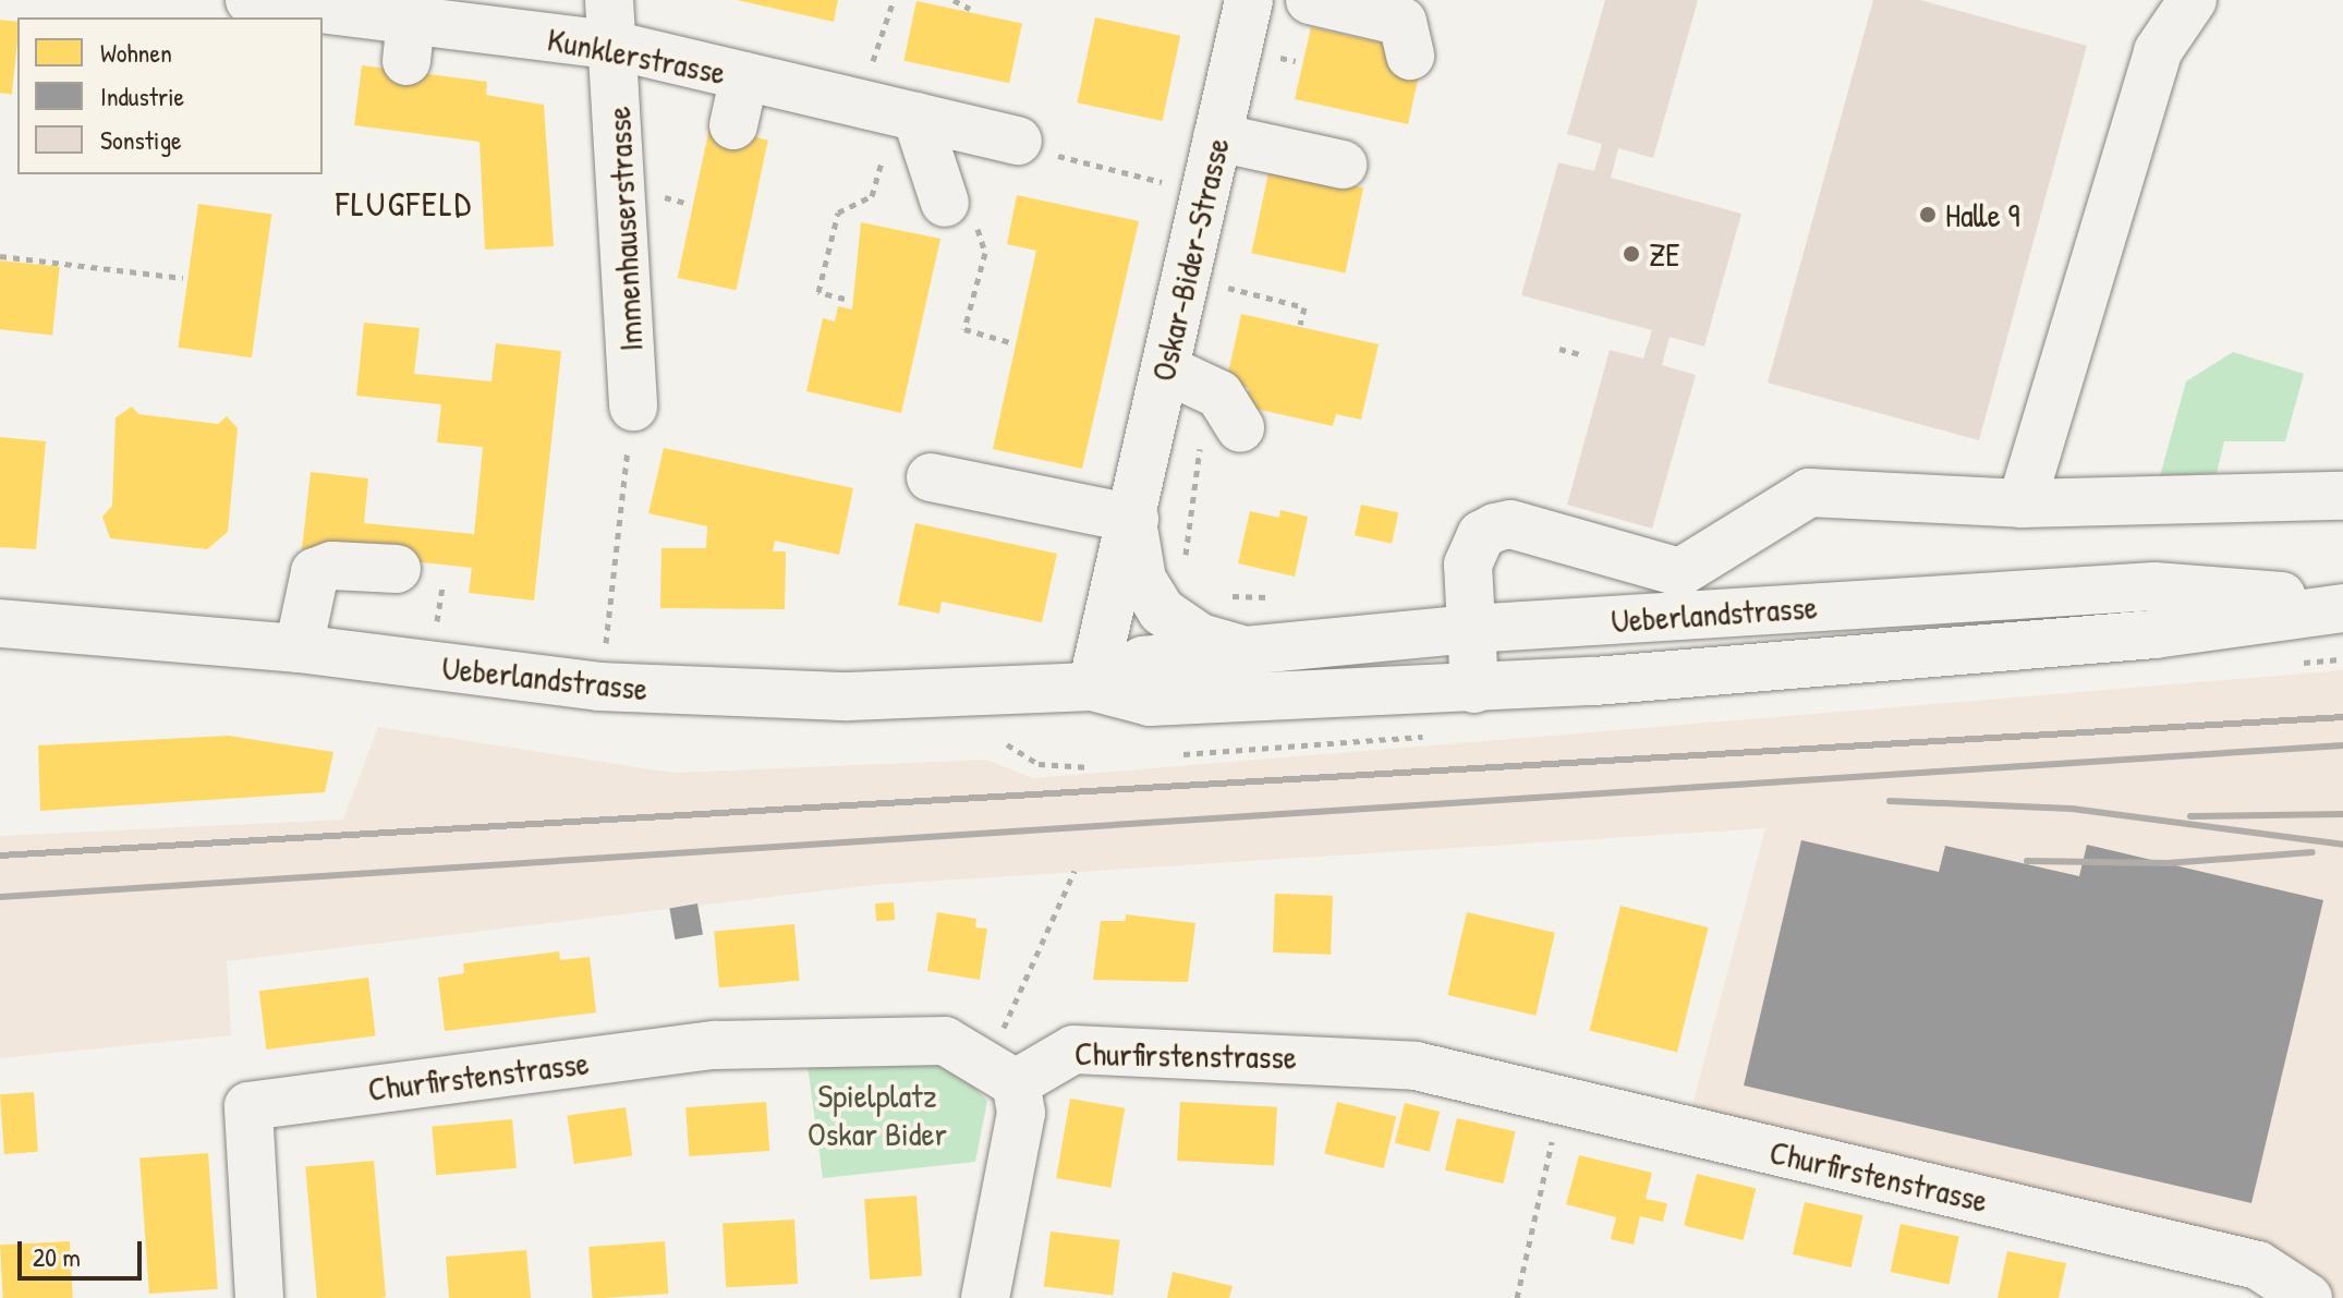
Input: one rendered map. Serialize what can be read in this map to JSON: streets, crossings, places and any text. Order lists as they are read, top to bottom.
{
  "streets": {
    "street": [
      "Kunklerstrasse",
      "Immenhauserstrasse",
      "Oskar-Bider-Strasse",
      "Ueberlandstrasse",
      "Churfirstenstrasse"
    ]
  },
  "crossings": [
    ["Kunklerstrasse", "Immenhauserstrasse"],
    ["Oskar-Bider-Strasse", "Ueberlandstrasse"]
  ],
  "districts": ["FLUGFELD"],
  "parks": ["Spielplatz Oskar Bider"],
  "places": ["Halle 9", "ZE"],
  "legend": ["Wohnen", "Industrie", "Sonstige"],
  "scale_bar": "20 m"
}
